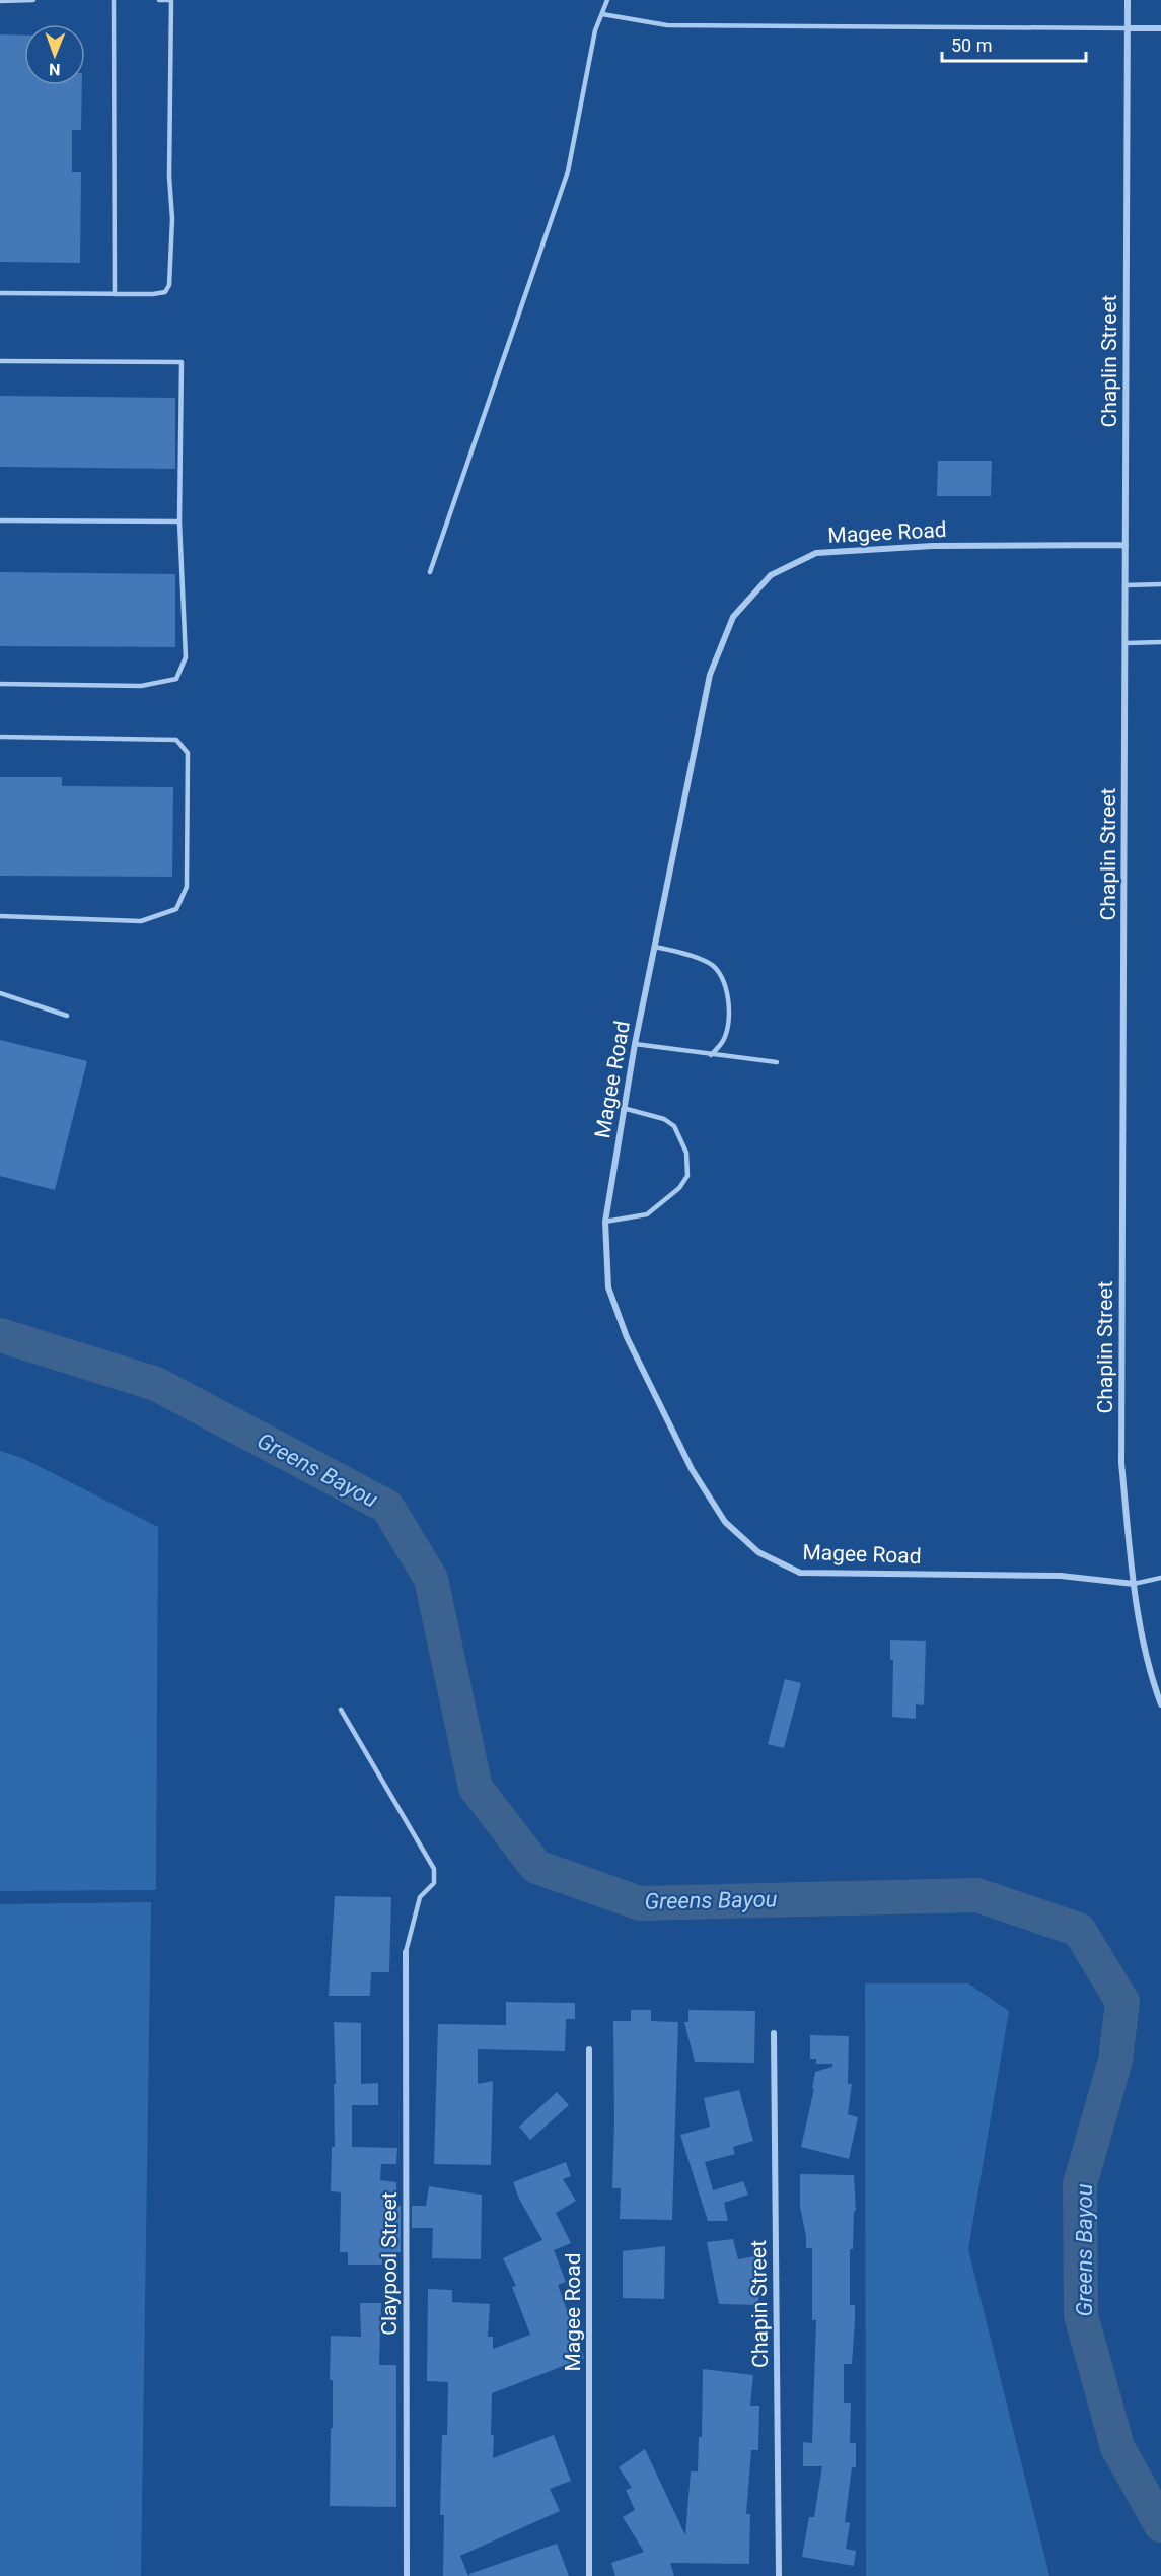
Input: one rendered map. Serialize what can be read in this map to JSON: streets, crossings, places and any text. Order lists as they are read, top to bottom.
{
  "streets": {
    "street": [
      "Chaplin Street",
      "Magee Road",
      "Claypool Street",
      "Chapin Street"
    ]
  },
  "crossings": [
    ["Chaplin Street", "Magee Road"]
  ],
  "water": ["Greens Bayou"],
  "scale_bar": "50 m",
  "north": "bottom"
}
